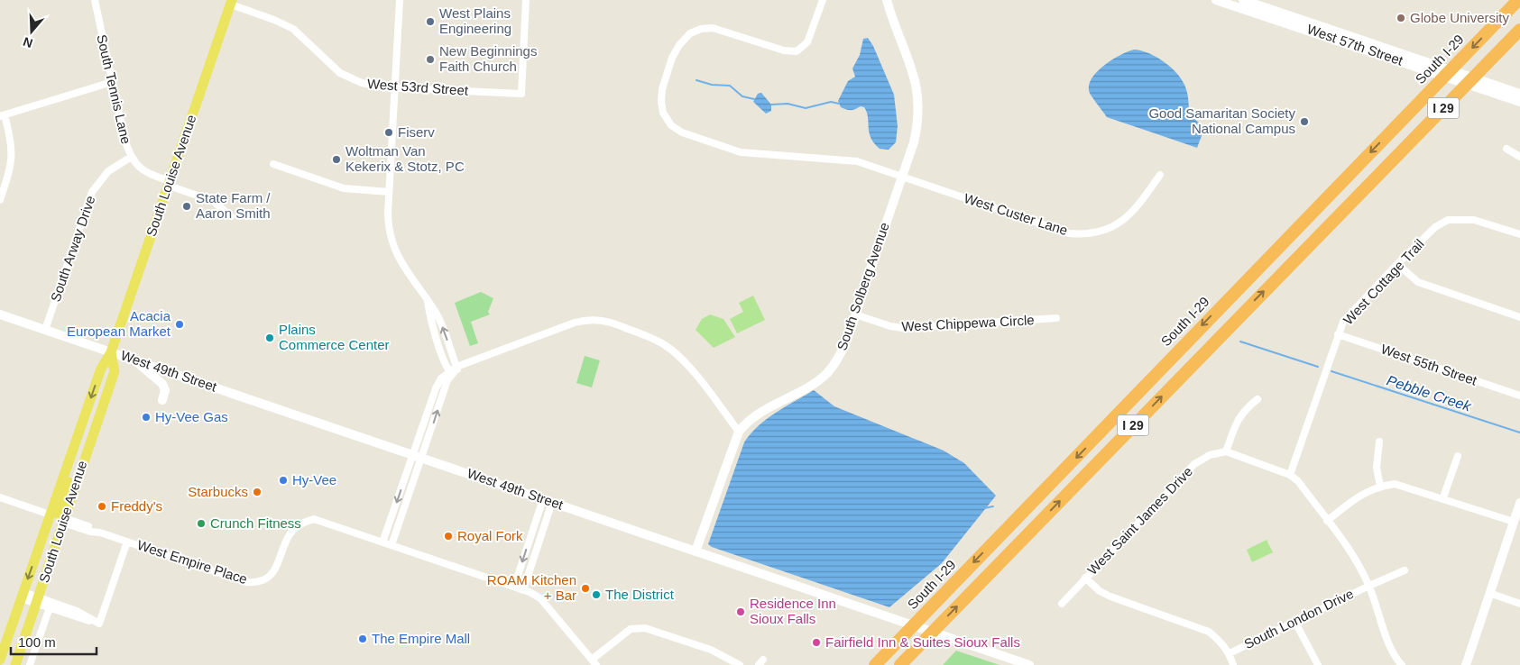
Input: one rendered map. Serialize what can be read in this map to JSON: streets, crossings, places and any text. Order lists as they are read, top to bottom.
{
  "streets": {
    "highway": ["South I-29", "I 29"],
    "main road": [
      "West 57th Street",
      "South Louise Avenue",
      "South Solberg Avenue",
      "West 49th Street"
    ],
    "street": [
      "West 53rd Street",
      "South Tennis Lane",
      "West Custer Lane",
      "South Arway Drive",
      "West Cottage Trail",
      "West Chippewa Circle",
      "West 55th Street",
      "West Saint James Drive",
      "West Empire Place",
      "South London Drive"
    ]
  },
  "crossings": [
    ["West 53rd Street", "South Louise Avenue"],
    ["South Tennis Lane", "South Louise Avenue"],
    ["South Tennis Lane", "South Arway Drive"],
    ["South Louise Avenue", "West 49th Street"],
    ["South Louise Avenue", "West Empire Place"],
    ["West Custer Lane", "South Solberg Avenue"],
    ["South Arway Drive", "West 49th Street"],
    ["West Cottage Trail", "West 55th Street"],
    ["South Solberg Avenue", "West Chippewa Circle"],
    ["South Solberg Avenue", "West 49th Street"]
  ],
  "water": ["Pebble Creek"],
  "places": [
    "Globe University",
    "West Plains Engineering",
    "New Beginnings Faith Church",
    "Good Samaritan Society National Campus",
    "Fiserv",
    "Woltman Van Kekerix & Stotz, PC",
    "State Farm / Aaron Smith",
    "Acacia European Market",
    "Plains Commerce Center",
    "Hy-Vee Gas",
    "Hy-Vee",
    "Starbucks",
    "Freddy's",
    "Crunch Fitness",
    "Royal Fork",
    "ROAM Kitchen + Bar",
    "The District",
    "Residence Inn Sioux Falls",
    "The Empire Mall",
    "Fairfield Inn & Suites Sioux Falls"
  ],
  "scale_bar": "100 m",
  "north": "bottom"
}
